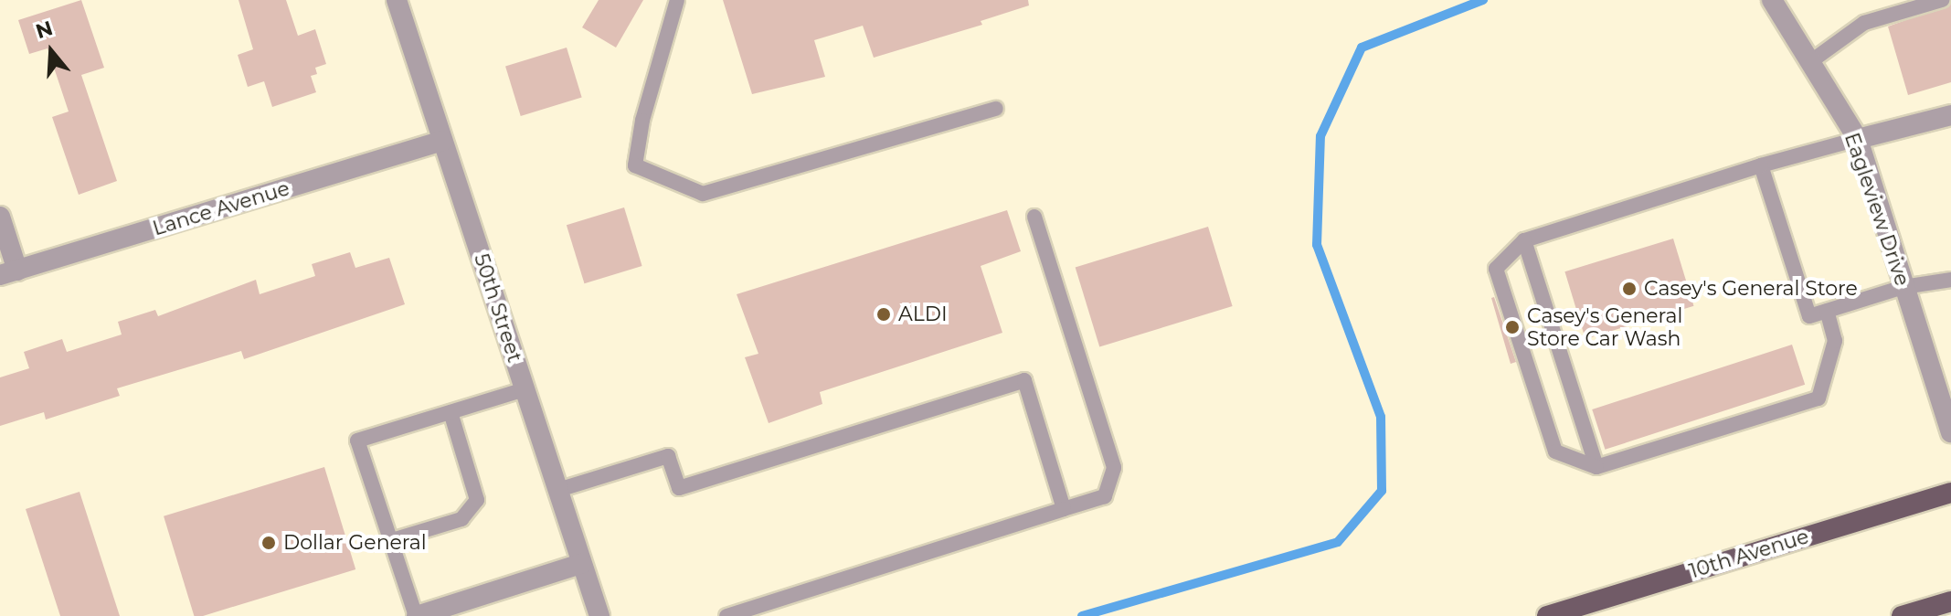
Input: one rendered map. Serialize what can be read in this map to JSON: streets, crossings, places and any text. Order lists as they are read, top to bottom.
{
  "streets": {
    "main road": ["10th Avenue"],
    "street": ["Lance Avenue", "Eagleview Drive", "50th Street"]
  },
  "crossings": [
    ["Lance Avenue", "50th Street"]
  ],
  "places": [
    "Casey's General Store",
    "ALDI",
    "Casey's General Store Car Wash",
    "Dollar General"
  ],
  "north": "top"
}
